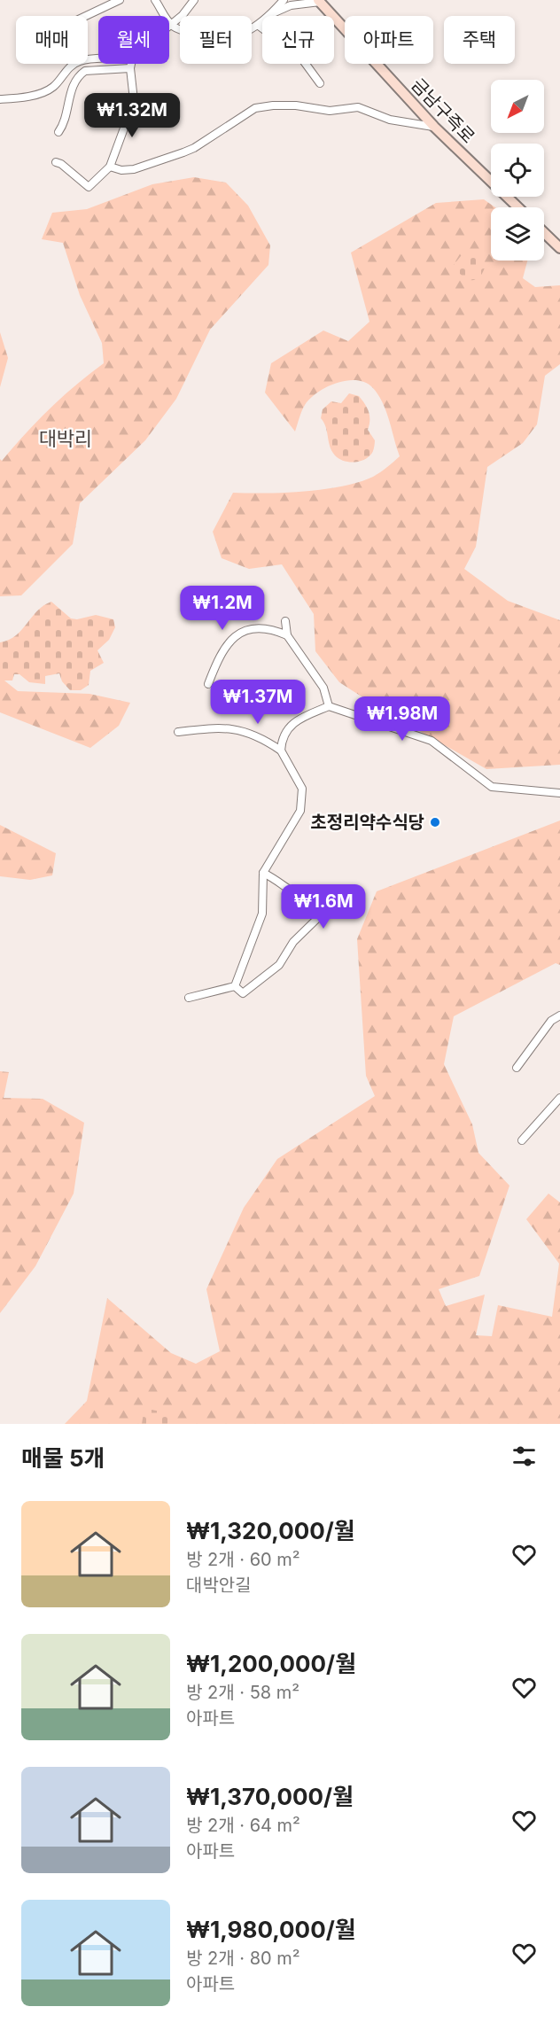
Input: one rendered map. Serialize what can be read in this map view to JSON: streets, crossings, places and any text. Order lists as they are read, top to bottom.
{
  "streets": {
    "main road": ["금남구즉로"]
  },
  "districts": ["대박리"],
  "places": ["초정리약수식당"],
  "north": "bottom left",
  "page": {
    "chip": [
      "매매",
      "월세",
      "필터",
      "신규",
      "아파트",
      "주택"
    ],
    "price": [
      "₩1.32M",
      "₩1.2M",
      "₩1.37M",
      "₩1.98M",
      "₩1.6M"
    ],
    "heading": "매물 5개",
    "list": [
      {
        "name": "₩1,320,000/월",
        "note": "방 2개 · 60 m² · 대박안길"
      },
      {
        "name": "₩1,200,000/월",
        "note": "방 2개 · 58 m² · 아파트"
      },
      {
        "name": "₩1,370,000/월",
        "note": "방 2개 · 64 m² · 아파트"
      },
      {
        "name": "₩1,980,000/월",
        "note": "방 2개 · 80 m² · 아파트"
      }
    ]
  }
}
